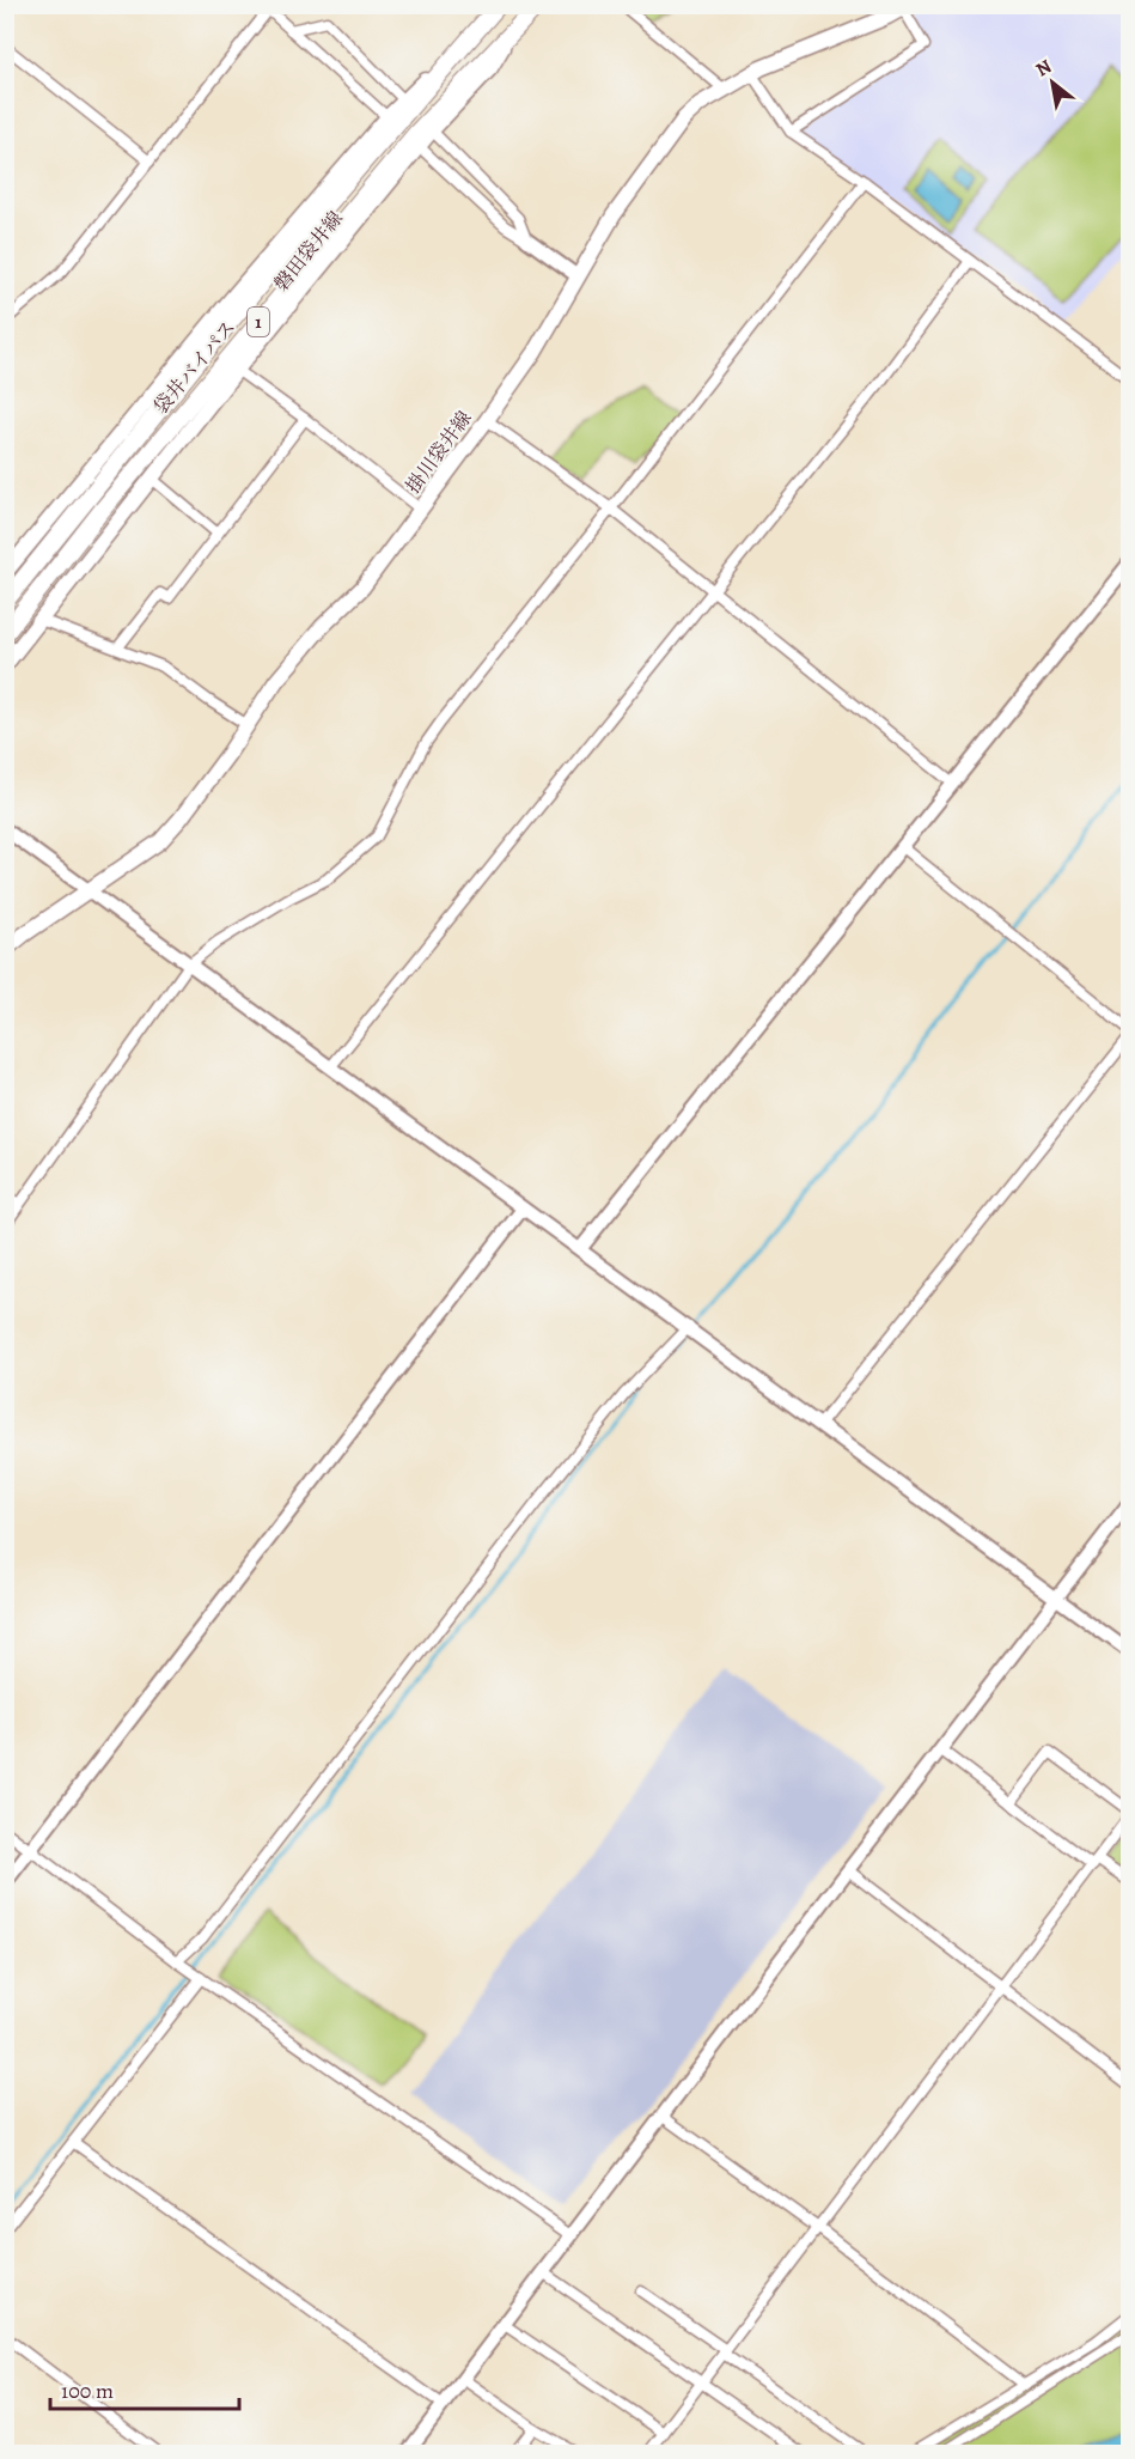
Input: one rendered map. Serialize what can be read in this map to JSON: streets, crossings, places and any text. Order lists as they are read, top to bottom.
{
  "streets": {
    "highway": ["1", "袋井バイパス"],
    "main road": ["磐田袋井線", "掛川袋井線"]
  },
  "crossings": [
    ["磐田袋井線", "袋井バイパス"]
  ],
  "scale_bar": "100 m",
  "north": "top left"
}
